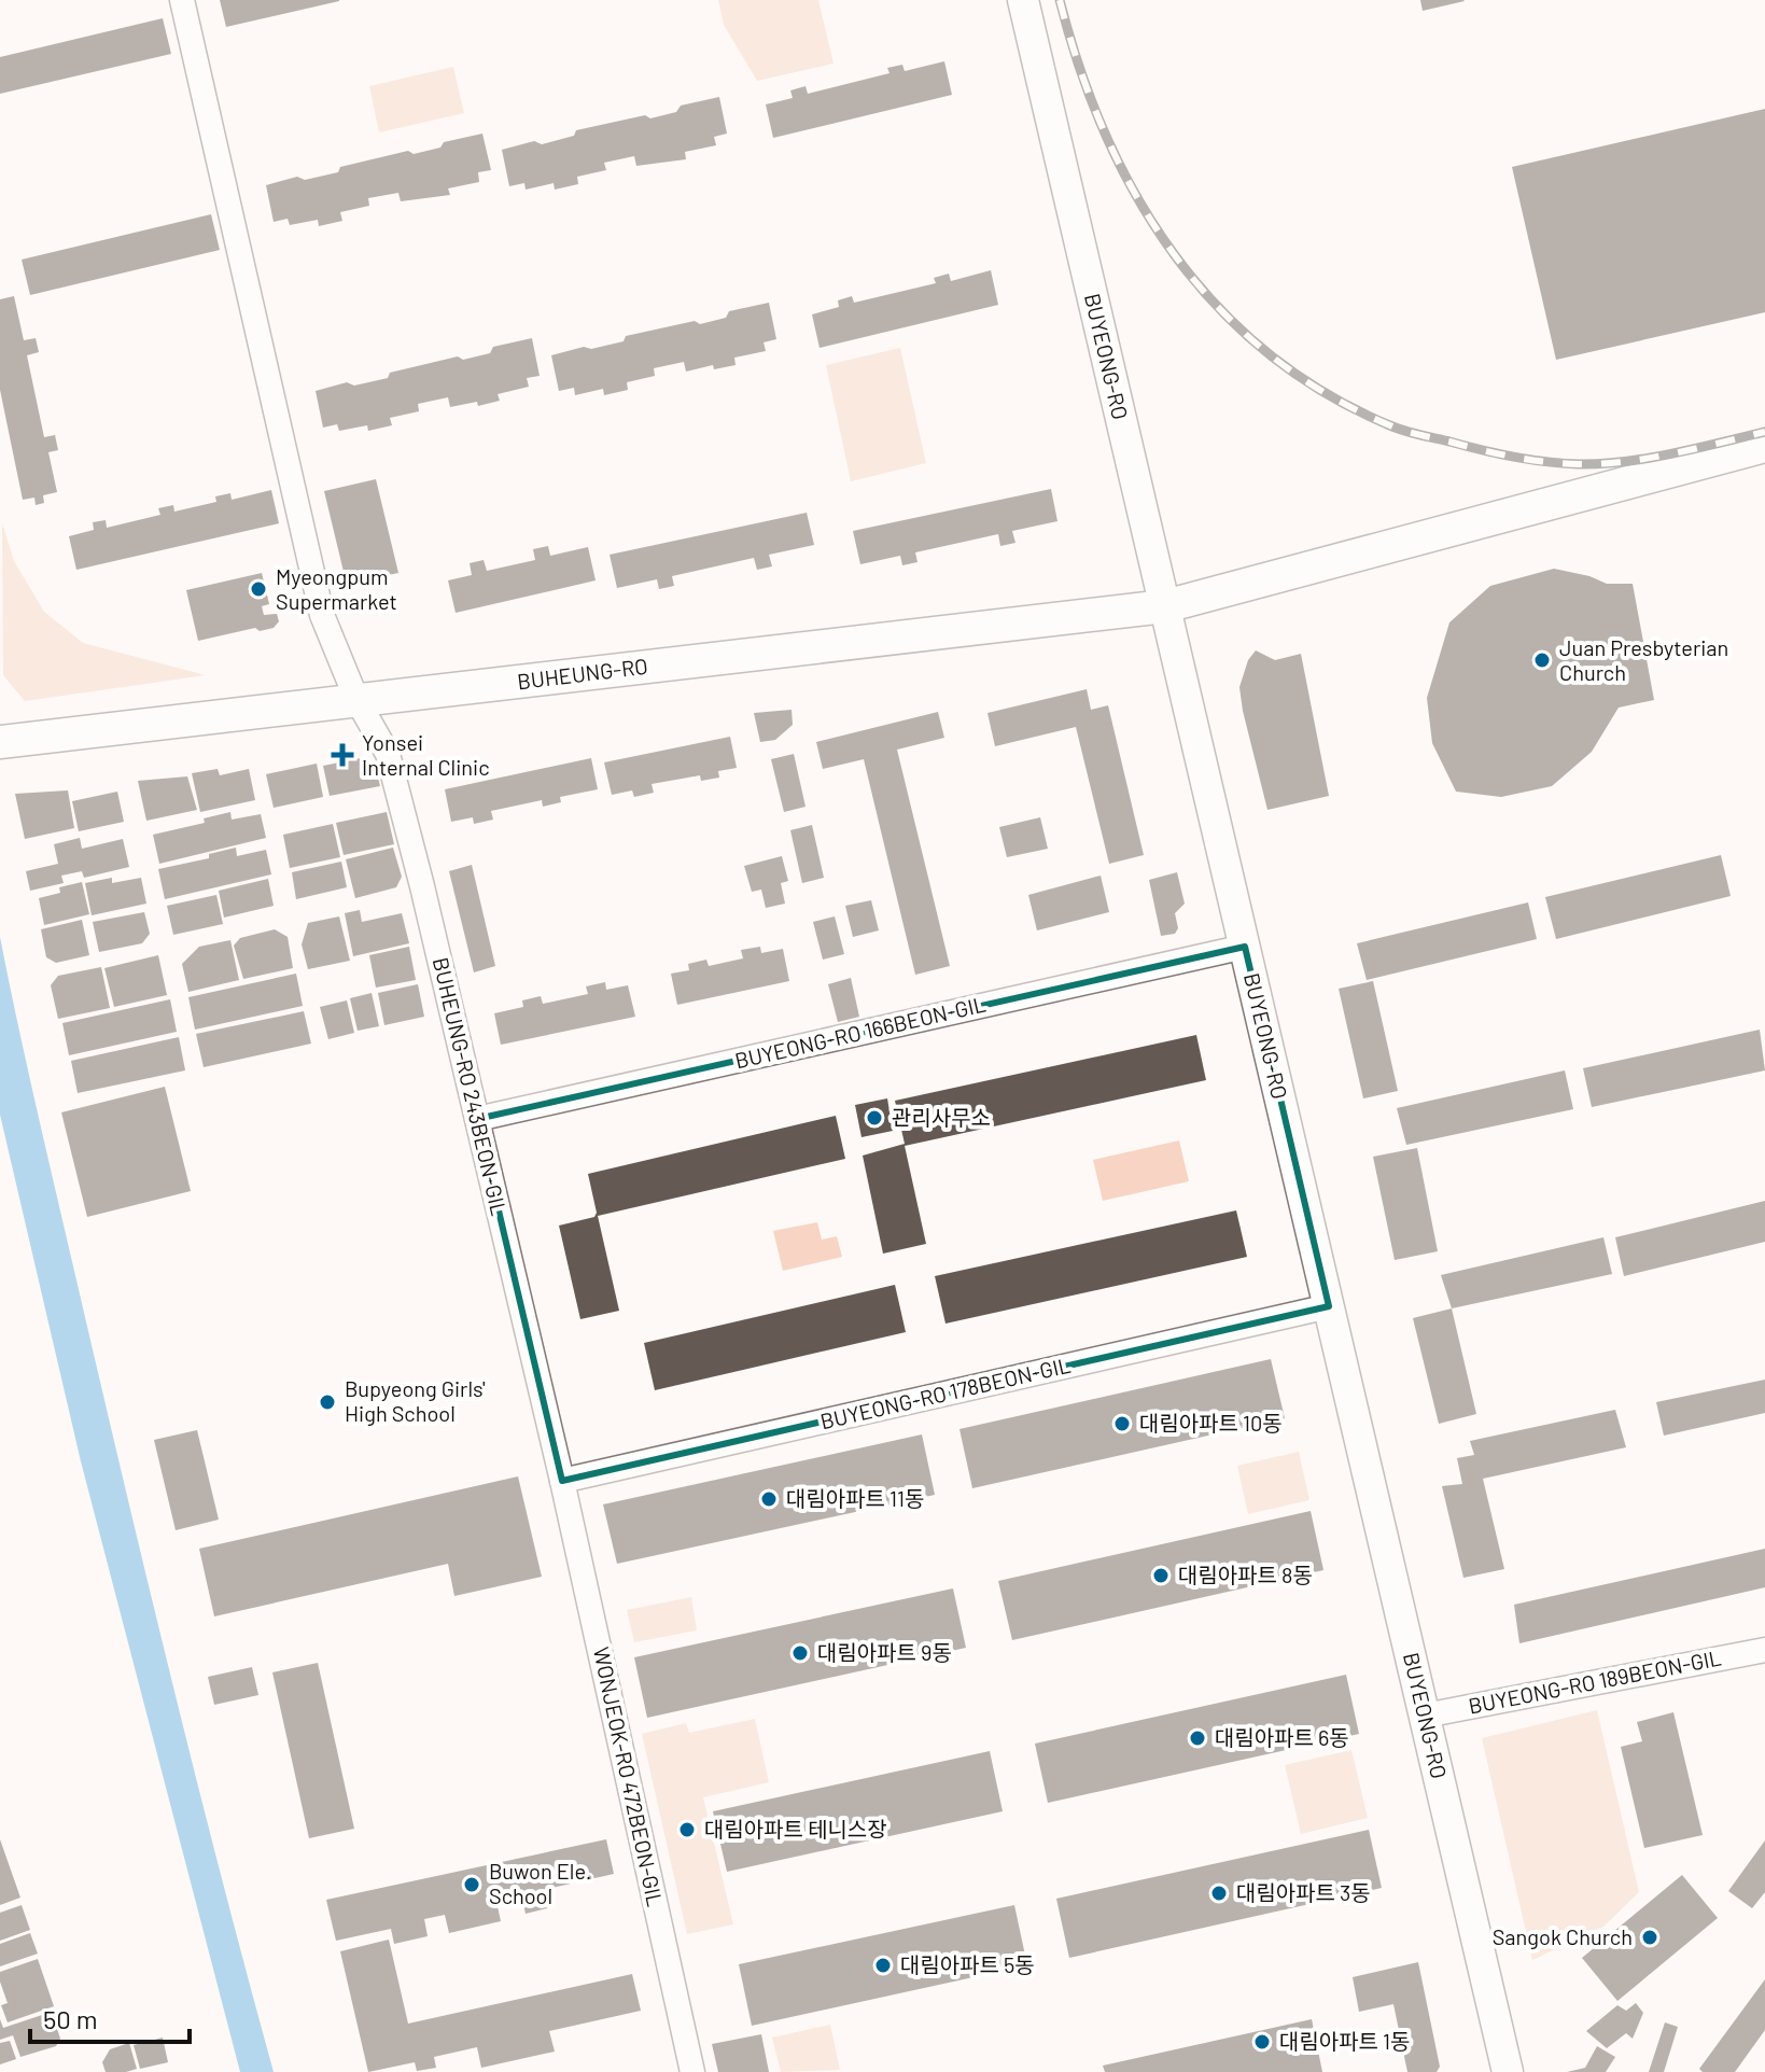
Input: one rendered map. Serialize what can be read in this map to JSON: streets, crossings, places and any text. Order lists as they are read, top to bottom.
{
  "streets": {
    "main road": ["BUHEUNG-RO"],
    "street": [
      "BUYEONG-RO",
      "BUYEONG-RO 166BEON-GIL",
      "BUHEUNG-RO 243BEON-GIL",
      "BUYEONG-RO 178BEON-GIL",
      "BUYEONG-RO 189BEON-GIL",
      "WONJEOK-RO 472BEON-GIL"
    ]
  },
  "crossings": [
    ["BUYEONG-RO", "BUHEUNG-RO"],
    ["BUYEONG-RO", "BUYEONG-RO 166BEON-GIL"],
    ["BUYEONG-RO", "BUYEONG-RO 178BEON-GIL"],
    ["BUYEONG-RO", "BUYEONG-RO 189BEON-GIL"],
    ["BUHEUNG-RO", "BUHEUNG-RO 243BEON-GIL"],
    ["BUYEONG-RO 166BEON-GIL", "BUHEUNG-RO 243BEON-GIL"],
    ["BUHEUNG-RO 243BEON-GIL", "BUYEONG-RO 178BEON-GIL"],
    ["BUHEUNG-RO 243BEON-GIL", "WONJEOK-RO 472BEON-GIL"],
    ["BUYEONG-RO 178BEON-GIL", "WONJEOK-RO 472BEON-GIL"]
  ],
  "places": {
    "other": [
      "Myeongpum Supermarket",
      "Juan Presbyterian Church",
      "관리사무소",
      "Bupyeong Girls' High School",
      "대림아파트 10동",
      "대림아파트 11동",
      "대림아파트 8동",
      "대림아파트 9동",
      "대림아파트 6동",
      "대림아파트 테니스장",
      "Buwon Ele. School",
      "대림아파트 3동",
      "Sangok Church",
      "대림아파트 5동",
      "대림아파트 1동"
    ],
    "health": ["Yonsei Internal Clinic"]
  },
  "scale_bar": "50 m"
}
